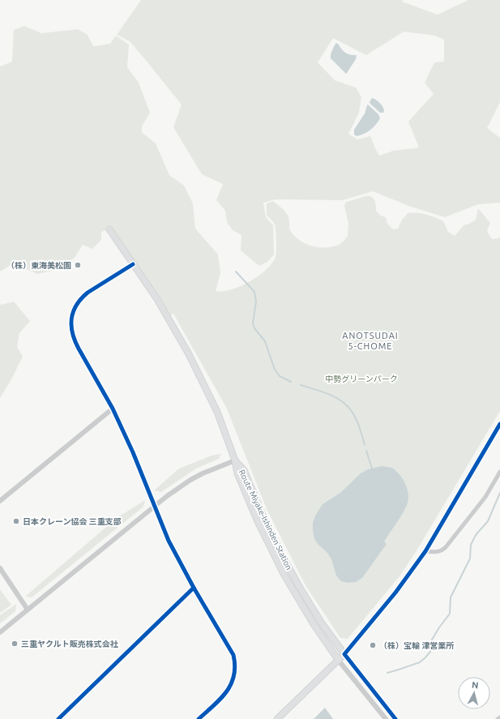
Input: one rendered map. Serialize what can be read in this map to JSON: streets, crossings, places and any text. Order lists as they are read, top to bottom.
{
  "streets": {
    "main road": ["Route Miyake-Ishinden Station"]
  },
  "districts": ["ANOTSUDAI 5-CHOME"],
  "parks": ["中勢グリーンパーク"],
  "places": [
    "（株）東海美松園",
    "日本クレーン協会 三重支部",
    "三重ヤクルト販売株式会社",
    "（株）宝輪 津営業所"
  ],
  "north": "top"
}
